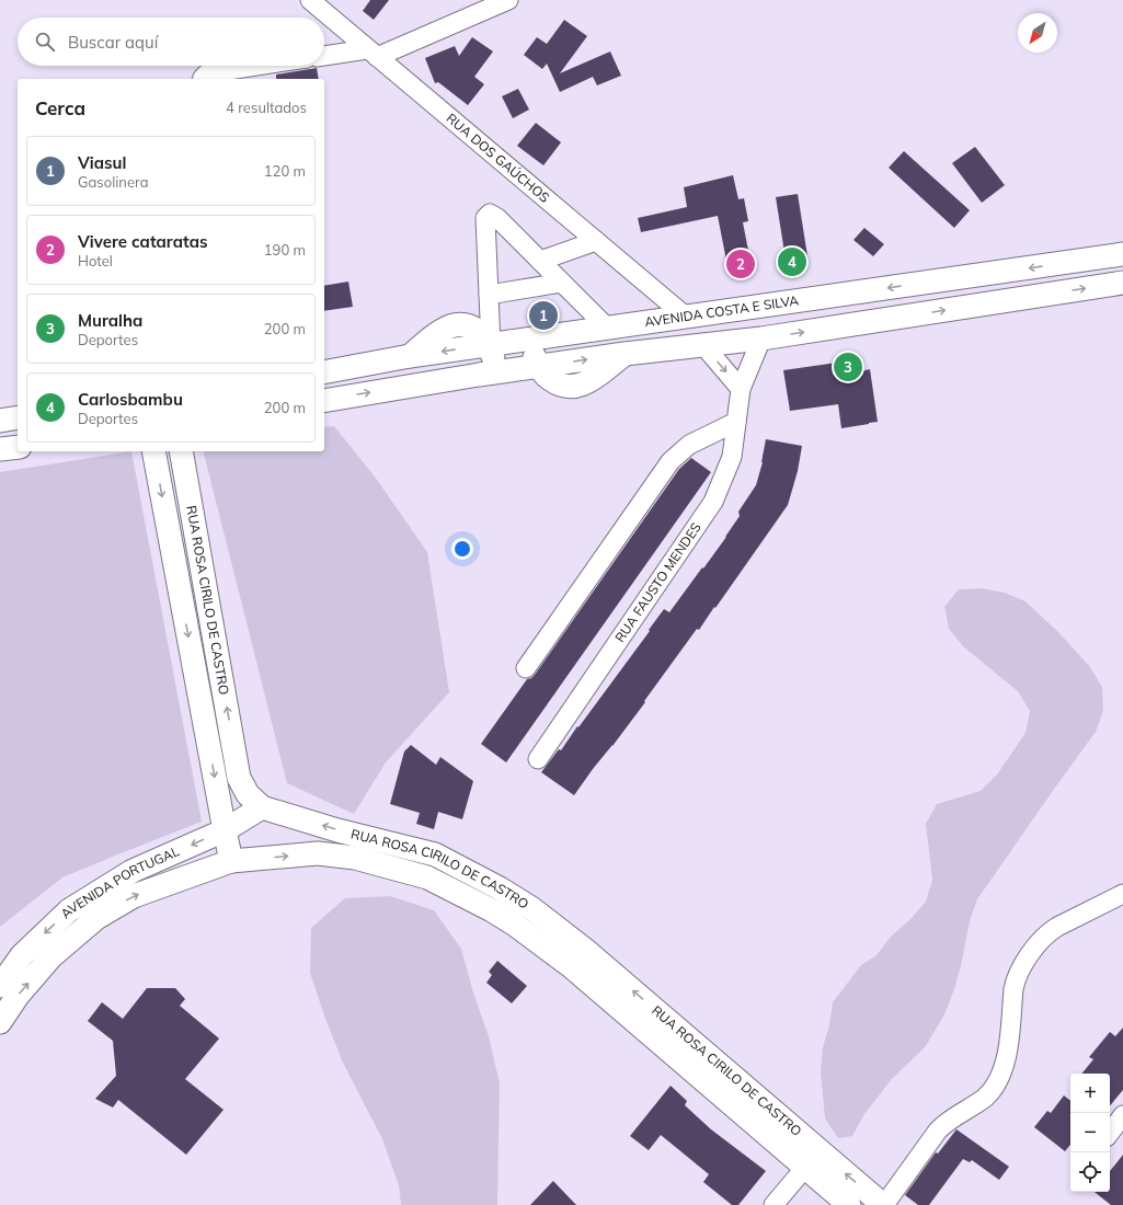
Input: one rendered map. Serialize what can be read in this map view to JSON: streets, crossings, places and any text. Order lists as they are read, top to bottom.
{
  "streets": {
    "main road": ["AVENIDA COSTA E SILVA", "RUA ROSA CIRILO DE CASTRO", "AVENIDA PORTUGAL"],
    "street": ["RUA DOS GAÚCHOS", "RUA FAUSTO MENDES"]
  },
  "crossings": [
    ["RUA DOS GAÚCHOS", "AVENIDA COSTA E SILVA"],
    ["RUA ROSA CIRILO DE CASTRO", "AVENIDA PORTUGAL"]
  ],
  "north": "bottom left",
  "page": {
    "search": "Buscar aquí",
    "heading": ["Cerca", "4 resultados"],
    "list": [
      {
        "mark": "1",
        "name": "Viasul",
        "note": "Gasolinera",
        "value": "120 m"
      },
      {
        "mark": "2",
        "name": "Vivere cataratas",
        "note": "Hotel",
        "value": "190 m"
      },
      {
        "mark": "3",
        "name": "Muralha",
        "note": "Deportes",
        "value": "200 m"
      },
      {
        "mark": "4",
        "name": "Carlosbambu",
        "note": "Deportes",
        "value": "200 m"
      }
    ],
    "pins": [
      "4",
      "2",
      "1",
      "3"
    ],
    "map_buttons": ["+", "−"]
  }
}
